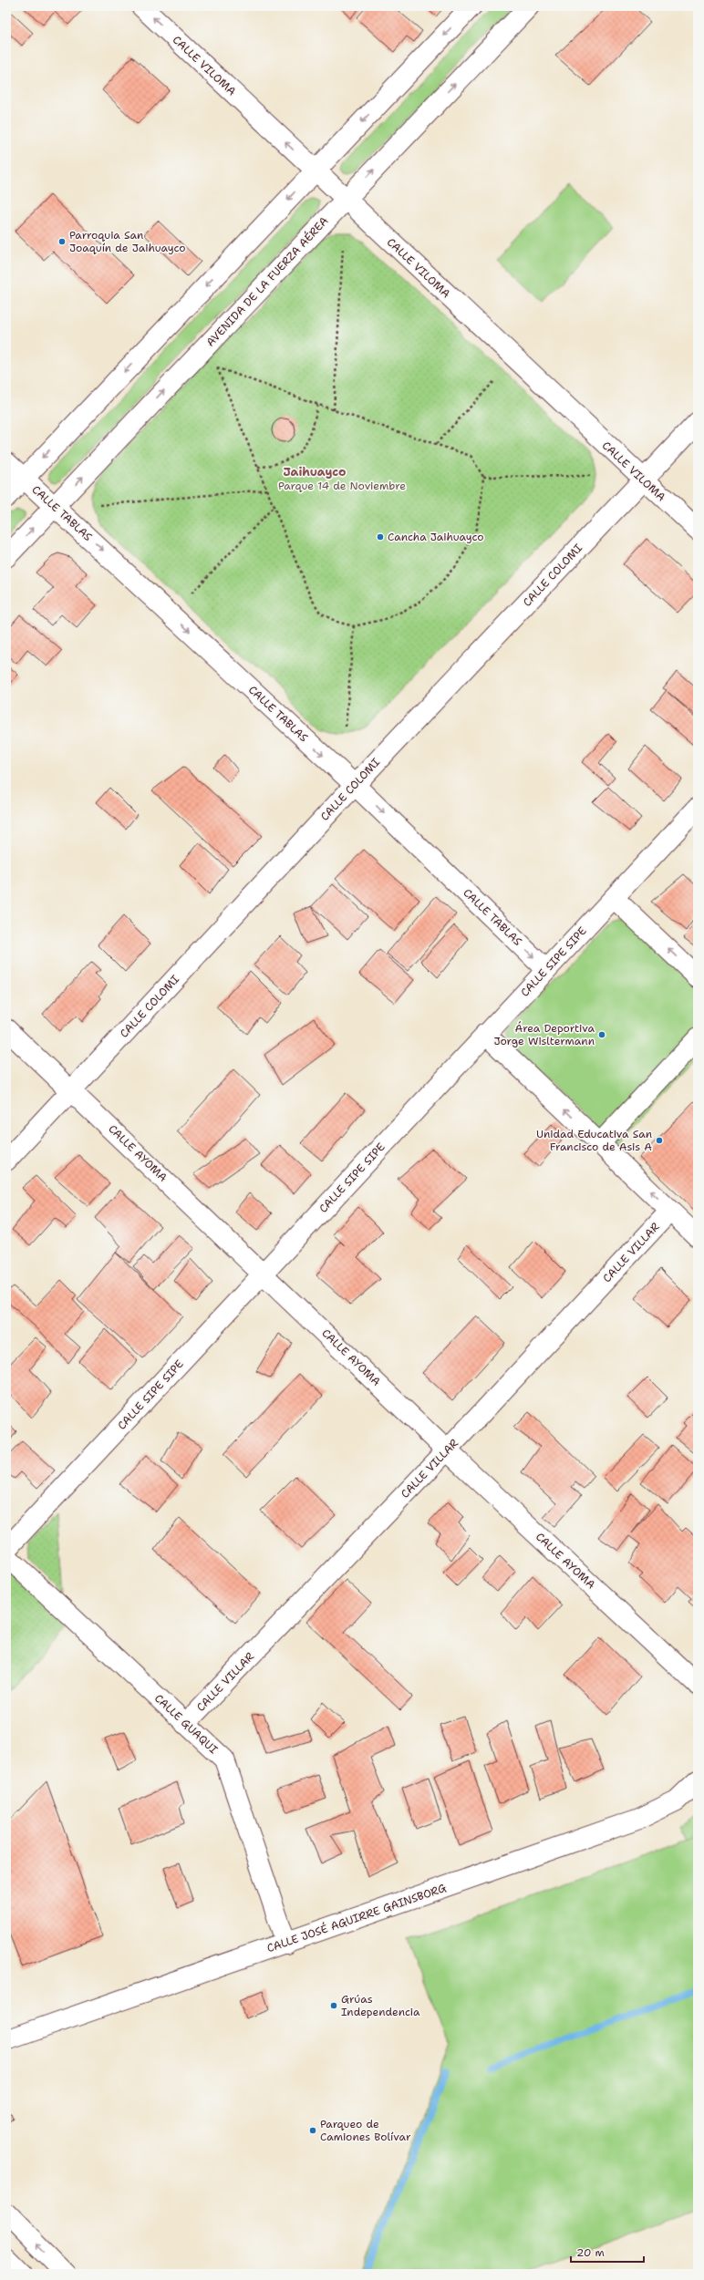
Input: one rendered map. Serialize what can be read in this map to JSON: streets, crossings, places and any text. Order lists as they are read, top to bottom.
{
  "streets": {
    "main road": [
      "CALLE VILOMA",
      "AVENIDA DE LA FUERZA AÉREA",
      "CALLE TABLAS",
      "CALLE COLOMI",
      "CALLE SIPE SIPE",
      "CALLE AYOMA",
      "CALLE VILLAR",
      "CALLE GUAQUI",
      "CALLE JOSÉ AGUIRRE GAINSBORG"
    ]
  },
  "crossings": [
    ["CALLE VILOMA", "AVENIDA DE LA FUERZA AÉREA"],
    ["CALLE VILOMA", "CALLE COLOMI"],
    ["AVENIDA DE LA FUERZA AÉREA", "CALLE TABLAS"],
    ["CALLE TABLAS", "CALLE COLOMI"],
    ["CALLE TABLAS", "CALLE SIPE SIPE"],
    ["CALLE COLOMI", "CALLE AYOMA"],
    ["CALLE SIPE SIPE", "CALLE AYOMA"],
    ["CALLE AYOMA", "CALLE VILLAR"],
    ["CALLE VILLAR", "CALLE GUAQUI"],
    ["CALLE GUAQUI", "CALLE JOSÉ AGUIRRE GAINSBORG"]
  ],
  "one_way": ["CALLE TABLAS"],
  "districts": ["Jaihuayco"],
  "parks": ["Parque 14 de Noviembre"],
  "places": [
    "Parroquia San Joaquín de Jaihuayco",
    "Cancha Jaihuayco",
    "Área Deportiva Jorge Wisltermann",
    "Unidad Educativa San Francisco de Asis A",
    "Grúas Independencia",
    "Parqueo de Camiones Bolívar"
  ],
  "scale_bar": "20 m"
}
